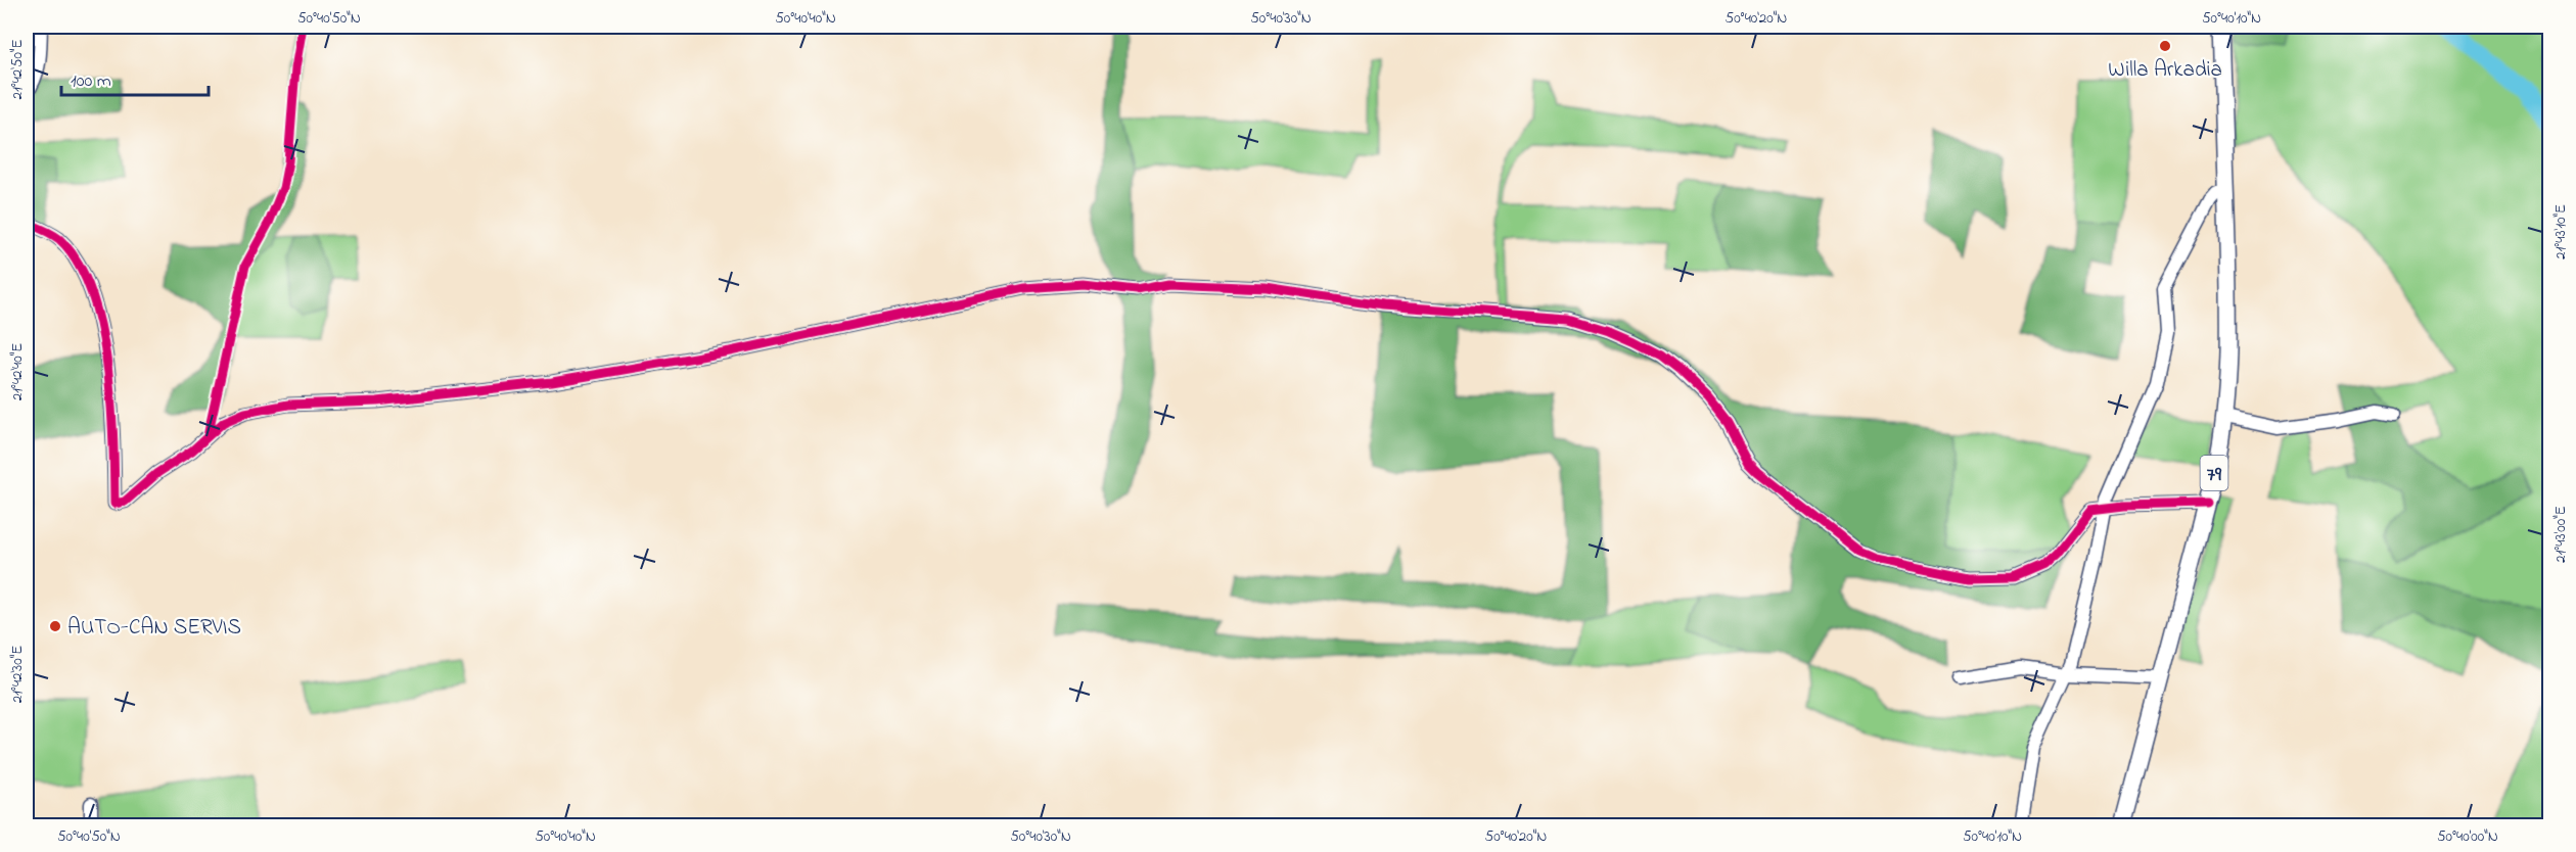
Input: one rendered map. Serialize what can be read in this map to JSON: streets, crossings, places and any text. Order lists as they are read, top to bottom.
{
  "streets": {
    "main road": ["79"]
  },
  "places": ["Willa Arkadia", "AUTO-CAN SERVIS"],
  "scale_bar": "100 m",
  "coordinates": [
    "50°40'50\"N",
    "50°40'40\"N",
    "50°40'30\"N",
    "50°40'20\"N",
    "50°40'10\"N",
    "21°42'50\"E",
    "21°43'10\"E",
    "21°42'40\"E",
    "21°43'00\"E",
    "21°42'30\"E",
    "50°40'00\"N"
  ]
}
